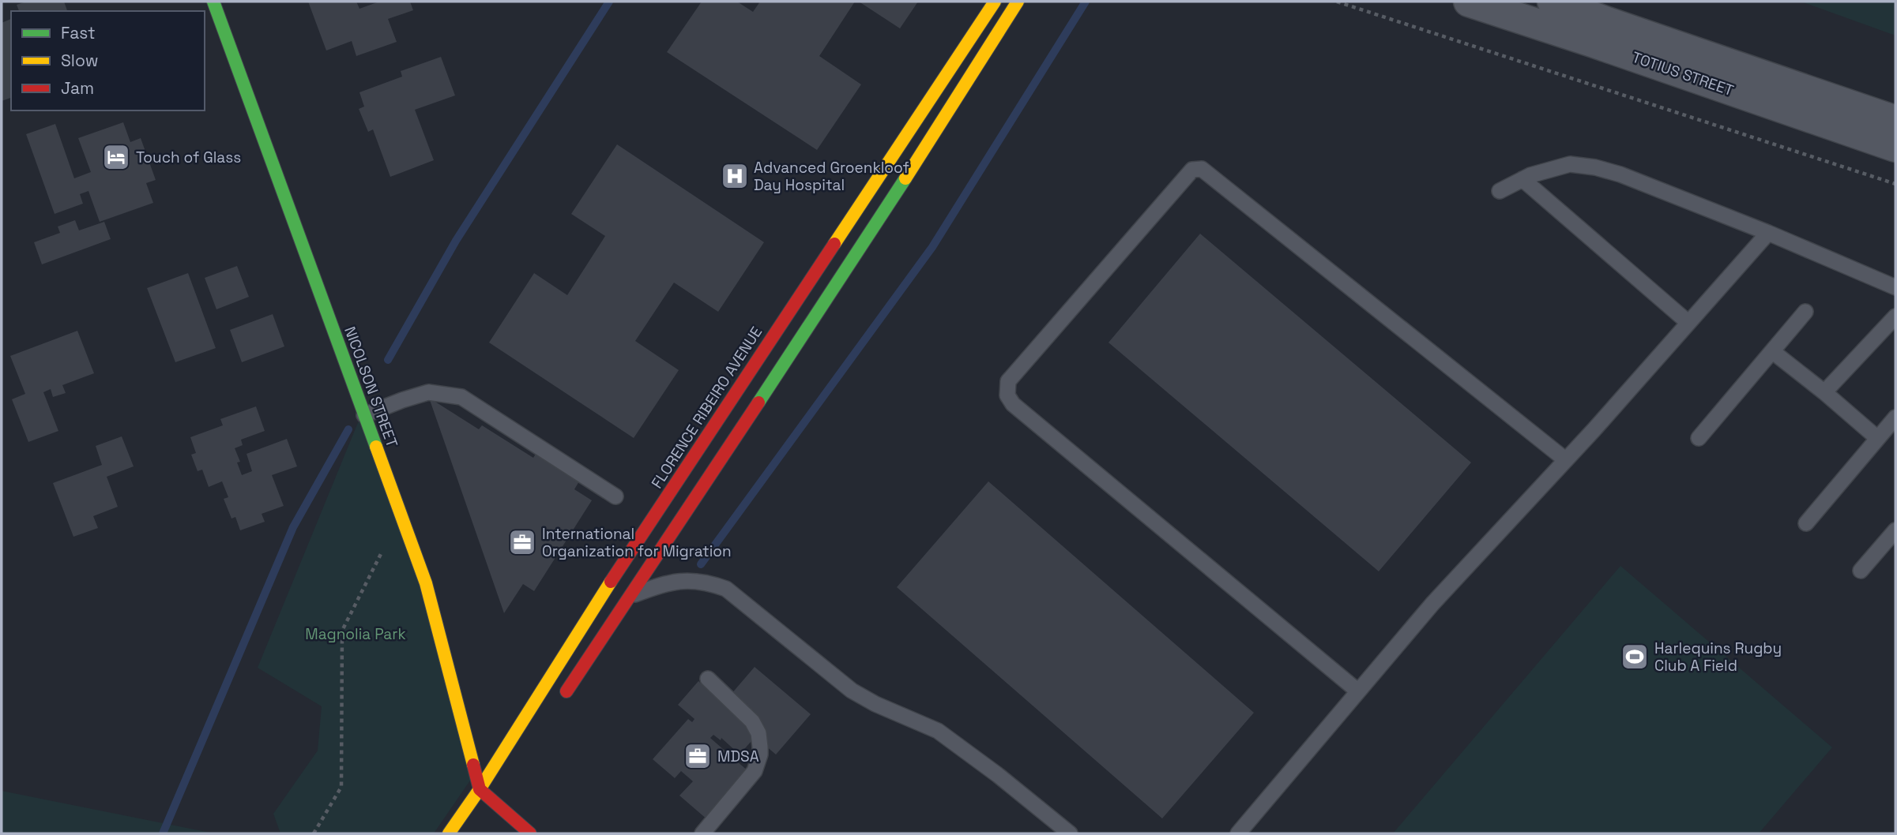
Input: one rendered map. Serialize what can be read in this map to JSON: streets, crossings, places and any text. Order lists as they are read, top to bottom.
{
  "streets": {
    "main road": ["NICOLSON STREET", "FLORENCE RIBEIRO AVENUE"],
    "street": ["TOTIUS STREET"]
  },
  "crossings": [
    ["NICOLSON STREET", "FLORENCE RIBEIRO AVENUE"]
  ],
  "parks": ["Magnolia Park"],
  "places": {
    "hotel": ["Touch of Glass"],
    "hospital": ["Advanced Groenkloof Day Hospital"],
    "office": ["International Organization for Migration", "MDSA"],
    "sports": ["Harlequins Rugby Club A Field"]
  },
  "legend": ["Fast", "Slow", "Jam"]
}
